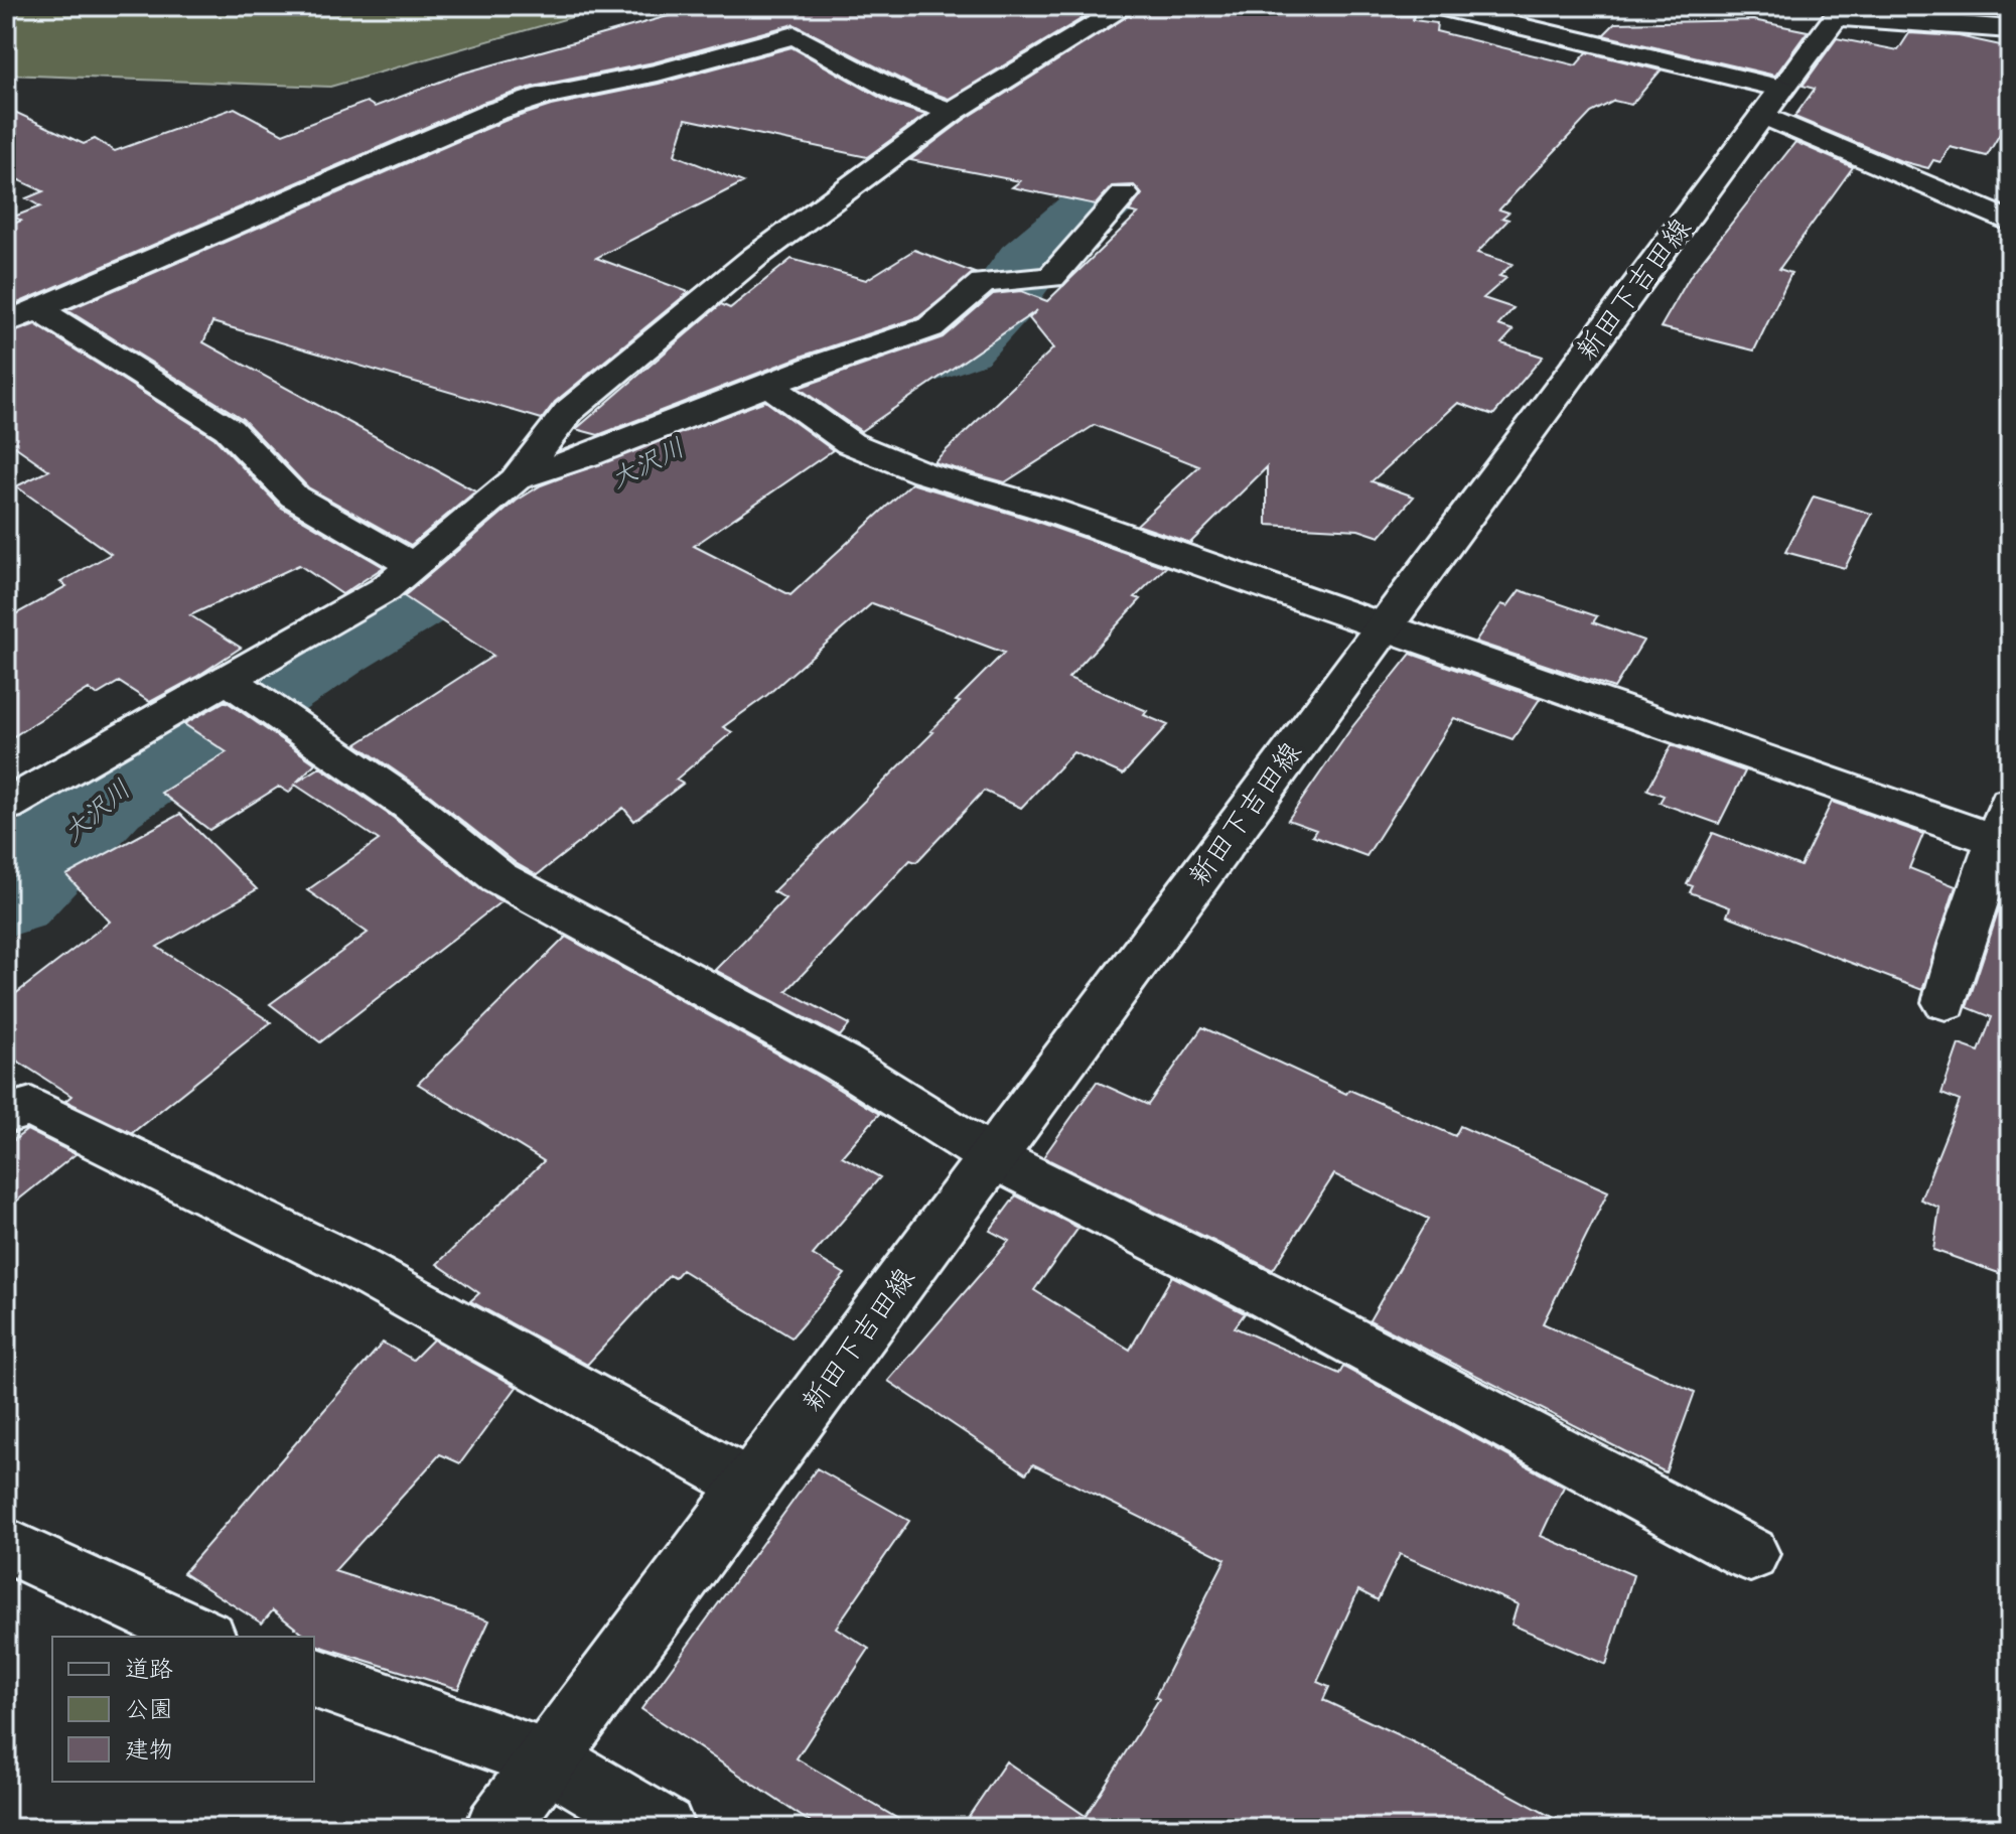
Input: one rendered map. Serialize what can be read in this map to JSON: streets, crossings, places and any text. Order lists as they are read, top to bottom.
{
  "streets": {
    "street": ["新田下吉田線"]
  },
  "water": ["大沢川"],
  "legend": ["道路", "公園", "建物"]
}
